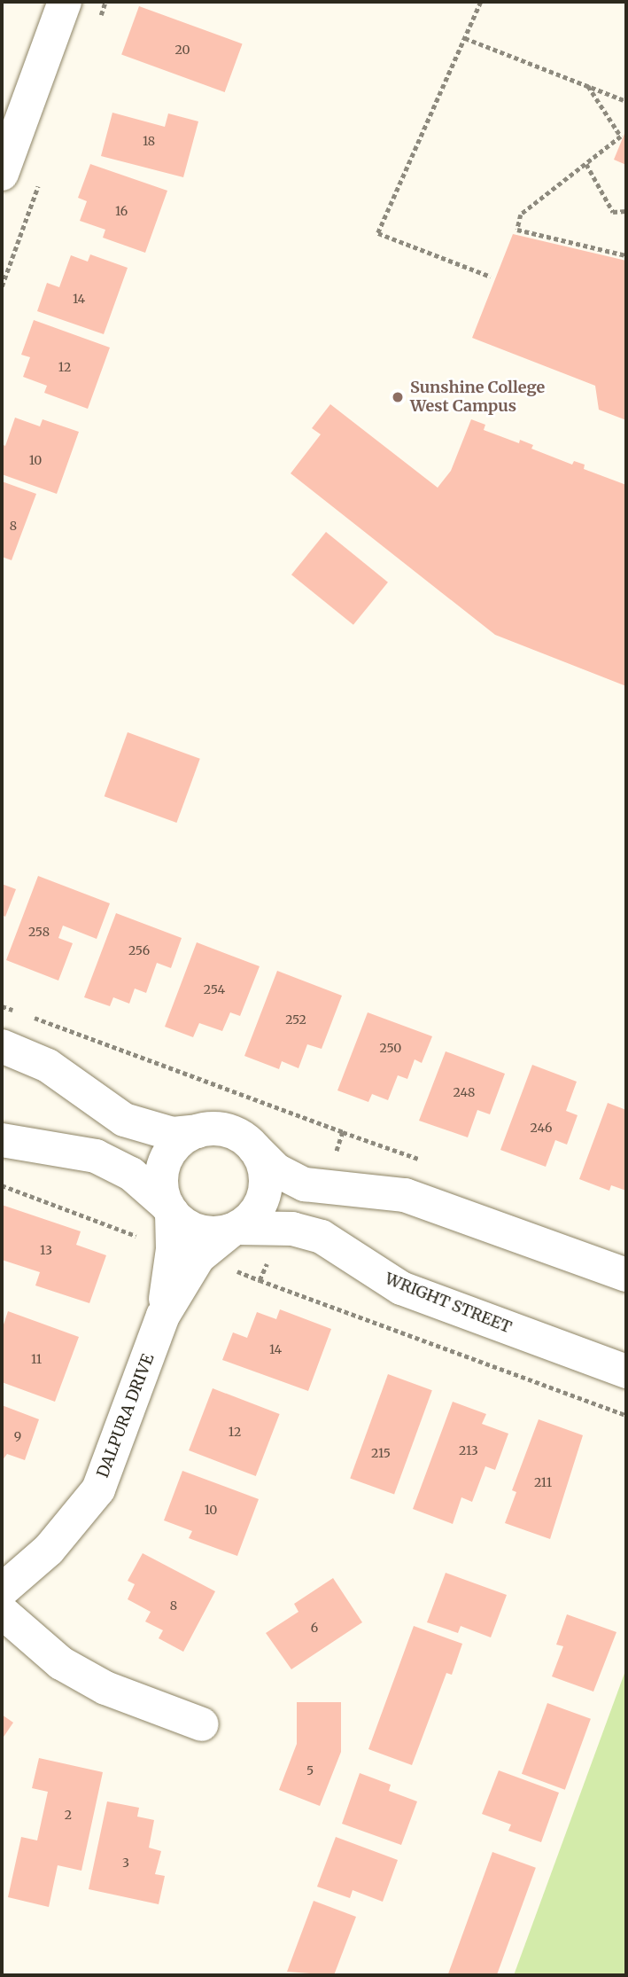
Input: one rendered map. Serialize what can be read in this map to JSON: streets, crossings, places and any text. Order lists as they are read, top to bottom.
{
  "streets": {
    "street": ["WRIGHT STREET", "DALPURA DRIVE"]
  },
  "crossings": [
    ["WRIGHT STREET", "DALPURA DRIVE"]
  ],
  "places": ["Sunshine College West Campus"],
  "house_numbers": [
    "20",
    "18",
    "16",
    "14",
    "12",
    "10",
    "8",
    "258",
    "256",
    "254",
    "252",
    "250",
    "248",
    "246",
    "13",
    "14",
    "11",
    "12",
    "9",
    "213",
    "215",
    "211",
    "10",
    "8",
    "6",
    "5",
    "2",
    "3"
  ]
}
